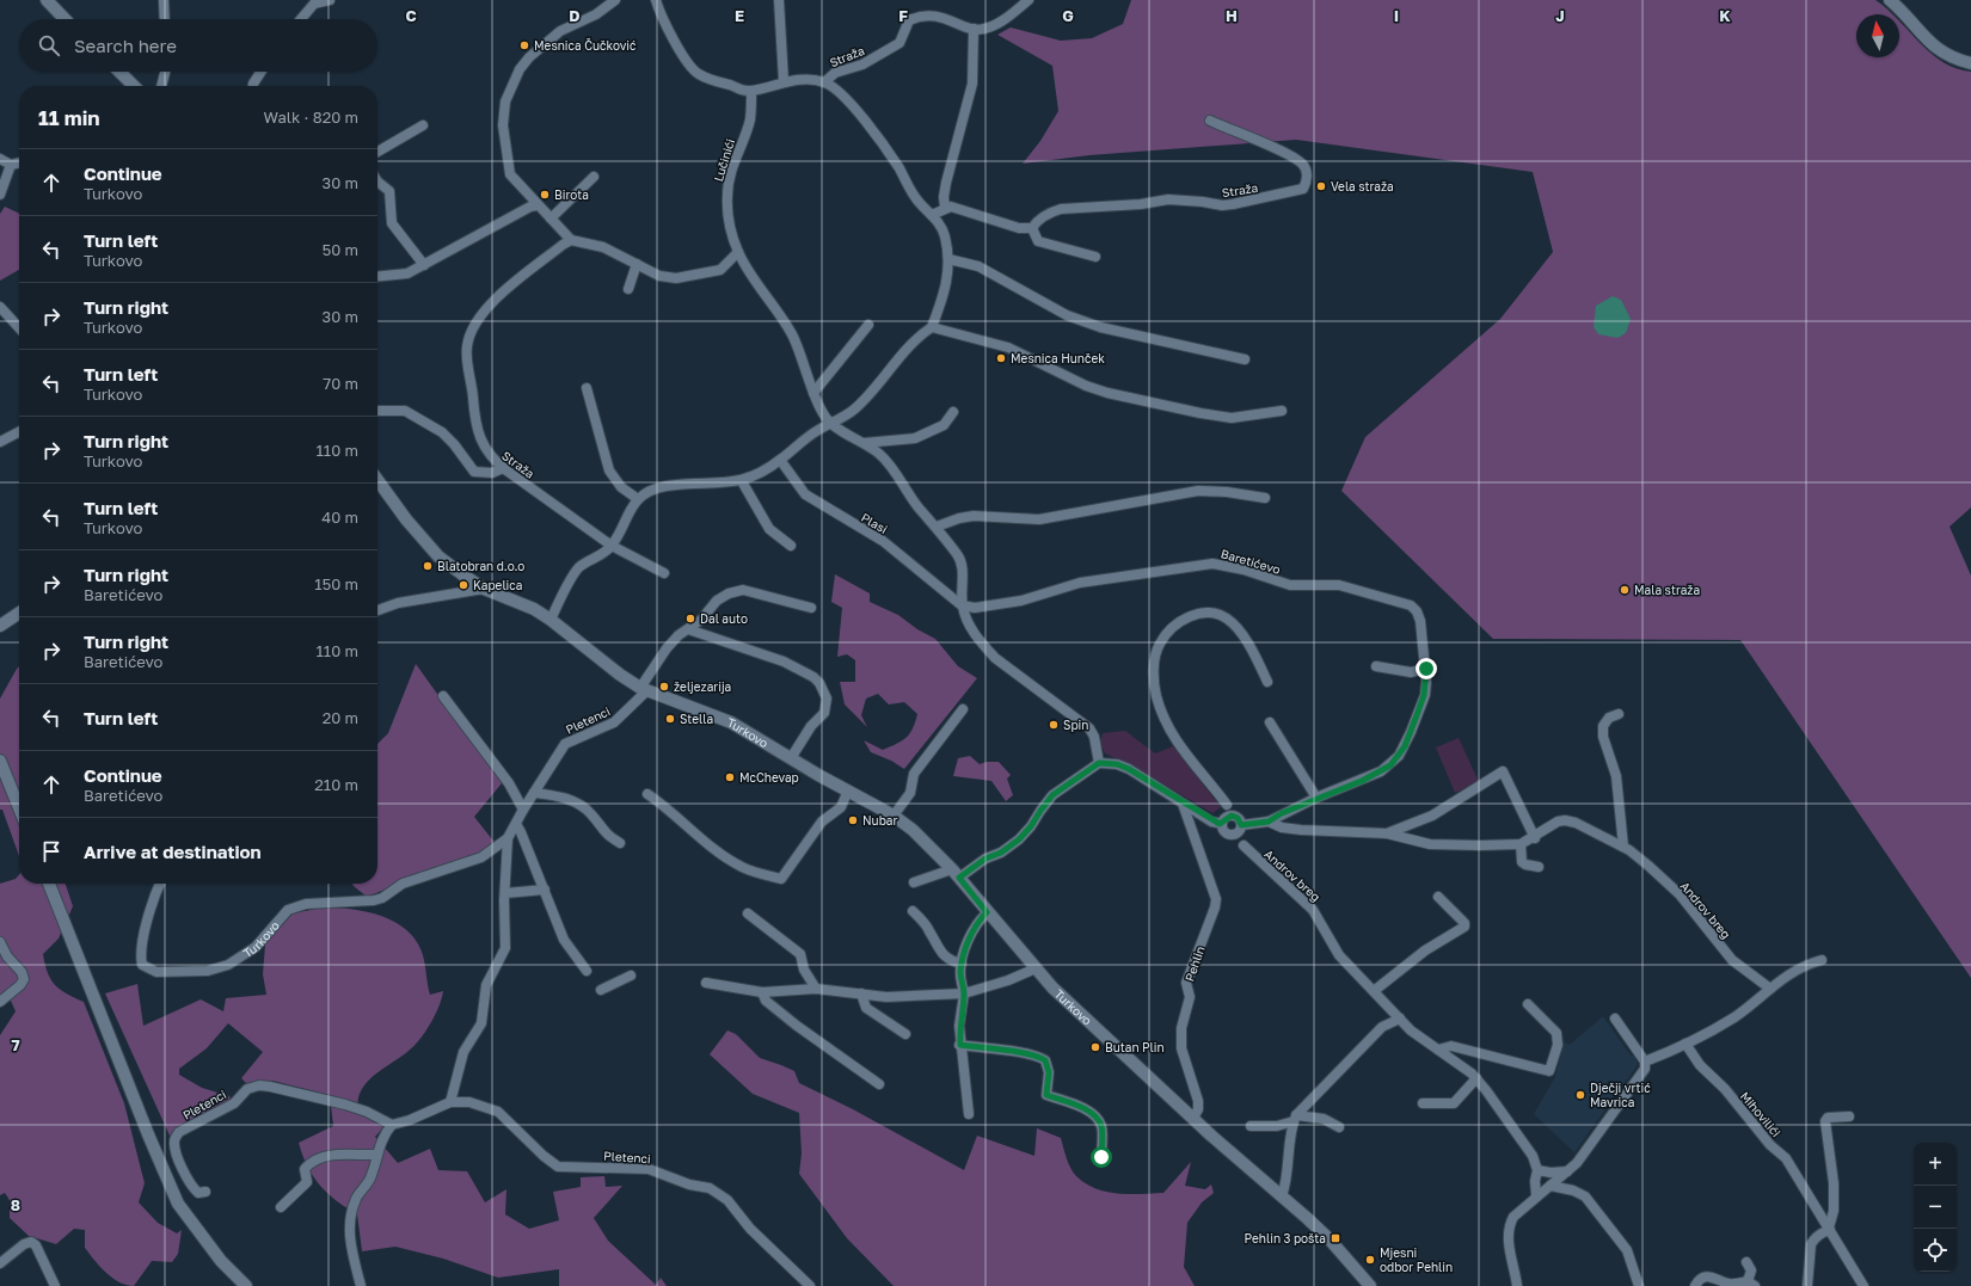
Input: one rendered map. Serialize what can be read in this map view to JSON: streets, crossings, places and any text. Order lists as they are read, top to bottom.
{
  "streets": {
    "main road": ["Turkovo"],
    "street": [
      "Straža",
      "Lučinići",
      "Plasi",
      "Baretićevo",
      "Pletenci",
      "Androv breg",
      "Pehlin",
      "Mihovilići"
    ]
  },
  "crossings": [
    ["Plasi", "Baretićevo"],
    ["Baretićevo", "Androv breg"],
    ["Pletenci", "Turkovo"],
    ["Turkovo", "Pehlin"]
  ],
  "places": {
    "other": [
      "Mesnica Čučković",
      "Vela straža",
      "Birota",
      "Mesnica Hunček",
      "Blatobran d.o.o",
      "Kapelica",
      "Mala straža",
      "Dal auto",
      "željezarija",
      "Stella",
      "Spin",
      "McChevap",
      "Nubar",
      "Butan Plin",
      "Dječji vrtić Mavrica",
      "Mjesni odbor Pehlin"
    ],
    "transit": ["Pehlin 3 pošta"]
  },
  "north": "top",
  "page": {
    "search": "Search here",
    "heading": ["11 min", "Walk · 820 m"],
    "list": [
      ["Continue", "Turkovo", "30 m"],
      ["Turn left", "Turkovo", "50 m"],
      ["Turn right", "Turkovo", "30 m"],
      ["Turn left", "Turkovo", "70 m"],
      ["Turn right", "Turkovo", "110 m"],
      ["Turn left", "Turkovo", "40 m"],
      ["Turn right", "Baretićevo", "150 m"],
      ["Turn right", "Baretićevo", "110 m"],
      ["Turn left", "20 m"],
      ["Continue", "Baretićevo", "210 m"],
      "Arrive at destination"
    ],
    "map_buttons": ["+", "−"]
  },
  "grid": {
    "columns": [
      "C",
      "D",
      "E",
      "F",
      "G",
      "H",
      "I",
      "J",
      "K"
    ],
    "rows": ["7", "8"]
  }
}
